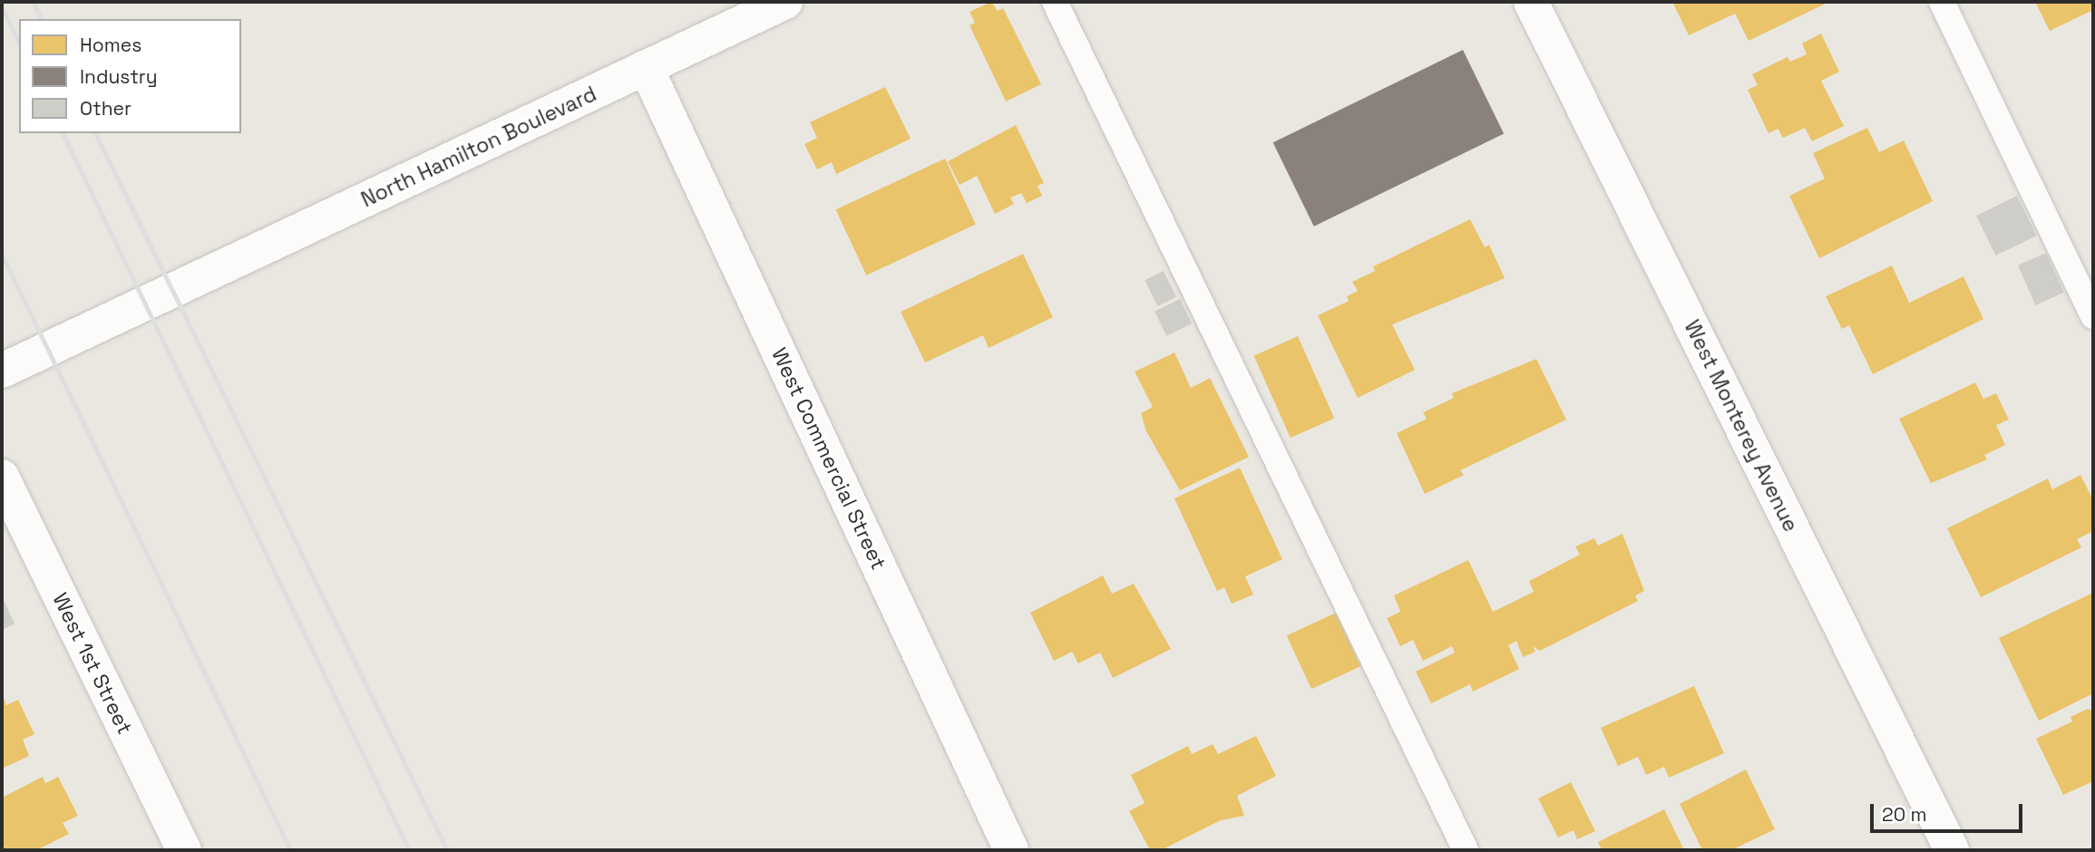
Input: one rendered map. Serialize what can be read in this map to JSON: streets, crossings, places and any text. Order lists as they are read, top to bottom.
{
  "streets": {
    "street": [
      "North Hamilton Boulevard",
      "West Monterey Avenue",
      "West Commercial Street",
      "West 1st Street"
    ]
  },
  "crossings": [
    ["North Hamilton Boulevard", "West Commercial Street"]
  ],
  "legend": ["Homes", "Industry", "Other"],
  "scale_bar": "20 m"
}
